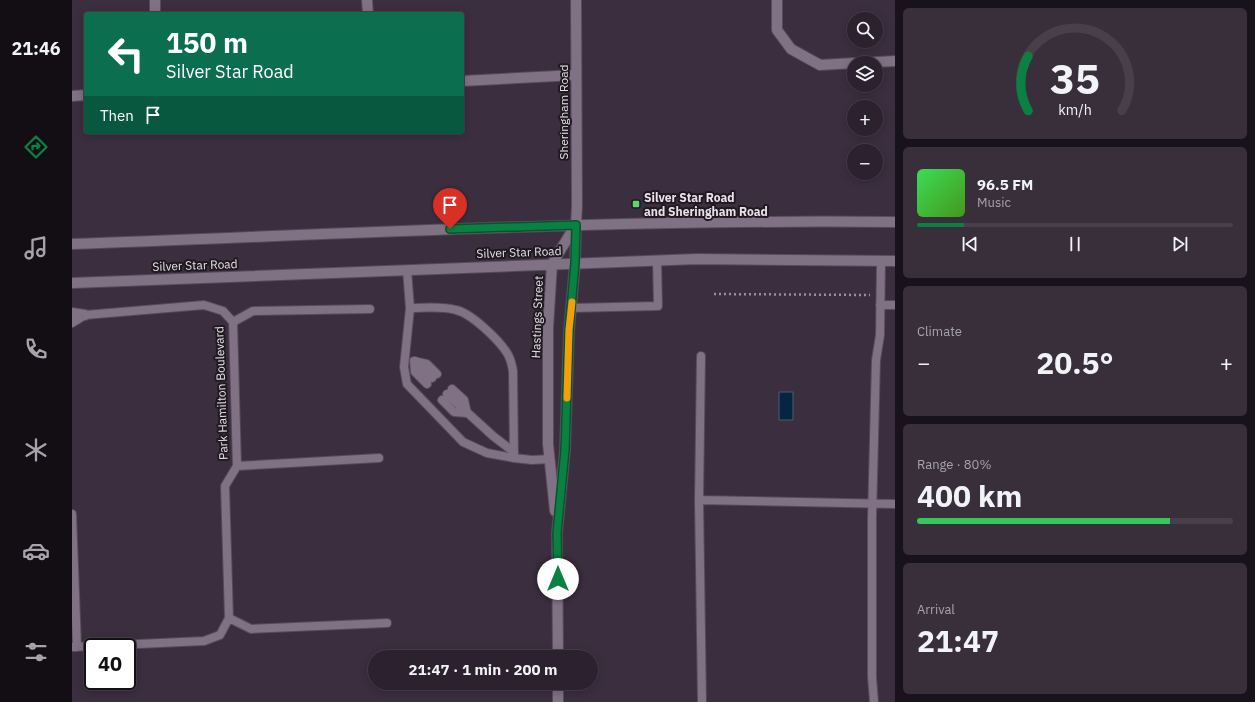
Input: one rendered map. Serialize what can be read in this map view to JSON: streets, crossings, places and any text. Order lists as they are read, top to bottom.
{
  "streets": {
    "main road": [
      "Sheringham Road",
      "Silver Star Road",
      "Hastings Street",
      "Park Hamilton Boulevard"
    ]
  },
  "crossings": [
    ["Sheringham Road", "Silver Star Road"],
    ["Sheringham Road", "Hastings Street"],
    ["Silver Star Road", "Hastings Street"]
  ],
  "places": {
    "transit": ["Silver Star Road and Sheringham Road"]
  },
  "page": {
    "tabs": "21:46",
    "map_buttons": ["+", "−"],
    "turn": ["150 m", "Silver Star Road"],
    "then": "Then",
    "song": ["96.5 FM", "Music"],
    "tile": [
      "Climate",
      ["Range · 80%", "400 km"],
      ["Arrival", "21:47"]
    ],
    "heat": ["−", "20.5°", "+"],
    "limit": "40",
    "trip": "21:47 · 1 min · 200 m",
    "gauge": ["35", "km/h"]
  }
}
